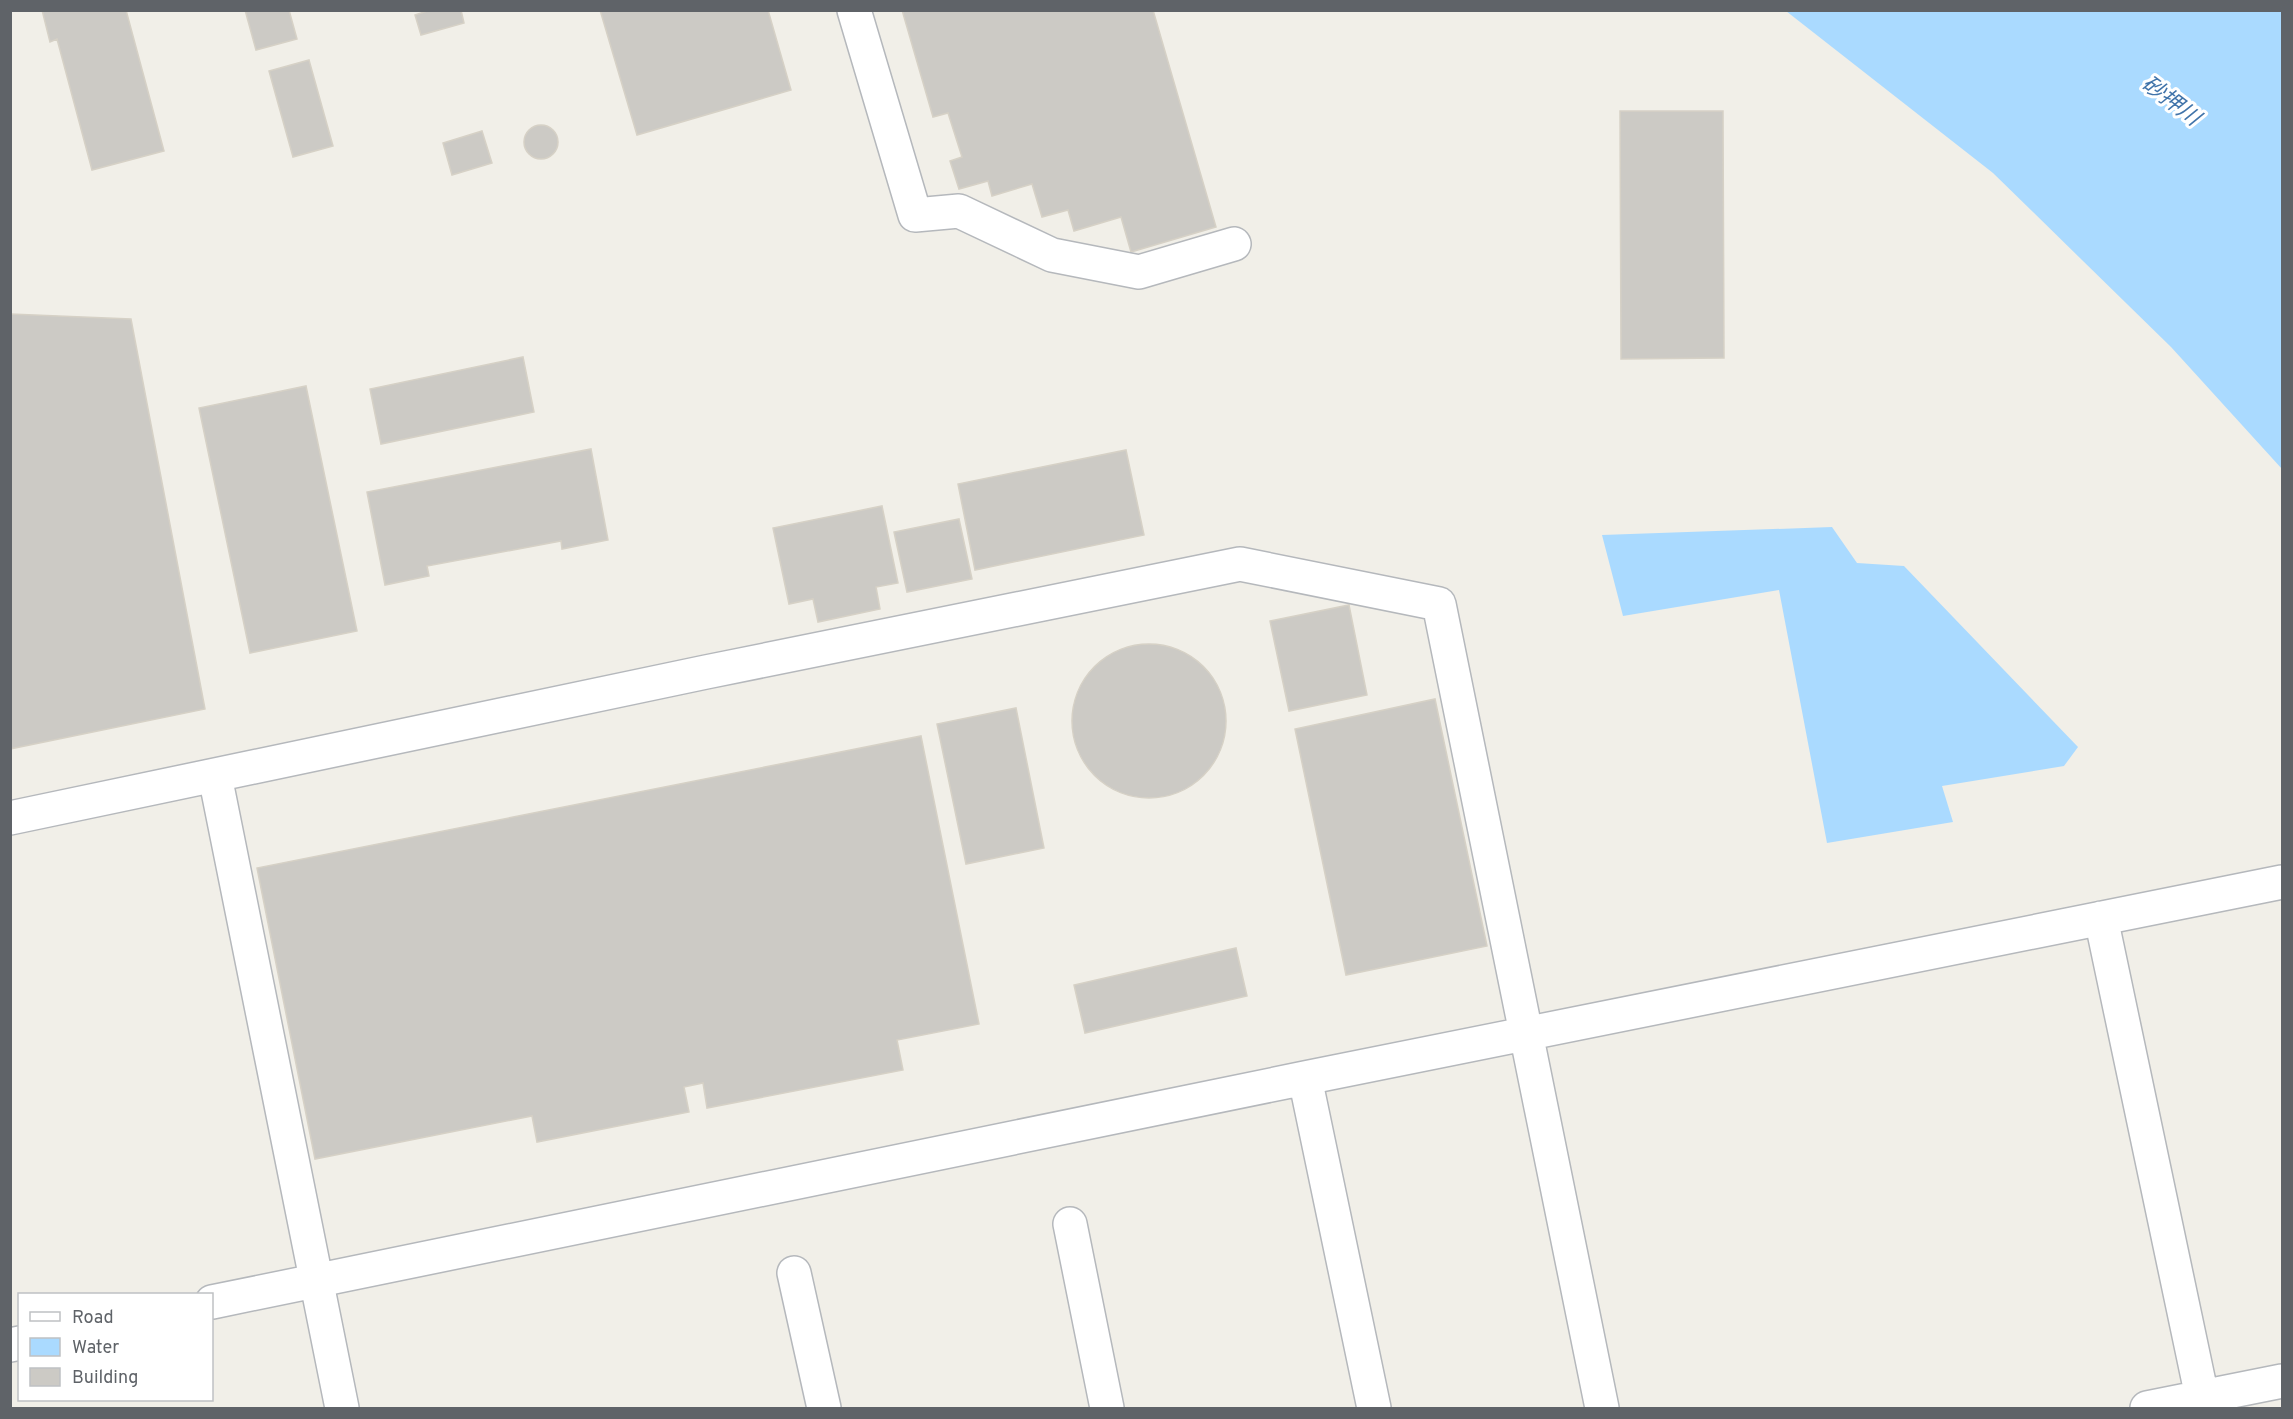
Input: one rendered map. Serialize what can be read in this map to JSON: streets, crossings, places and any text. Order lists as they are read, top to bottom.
{
  "water": ["砂押川"],
  "legend": ["Road", "Water", "Building"]
}
